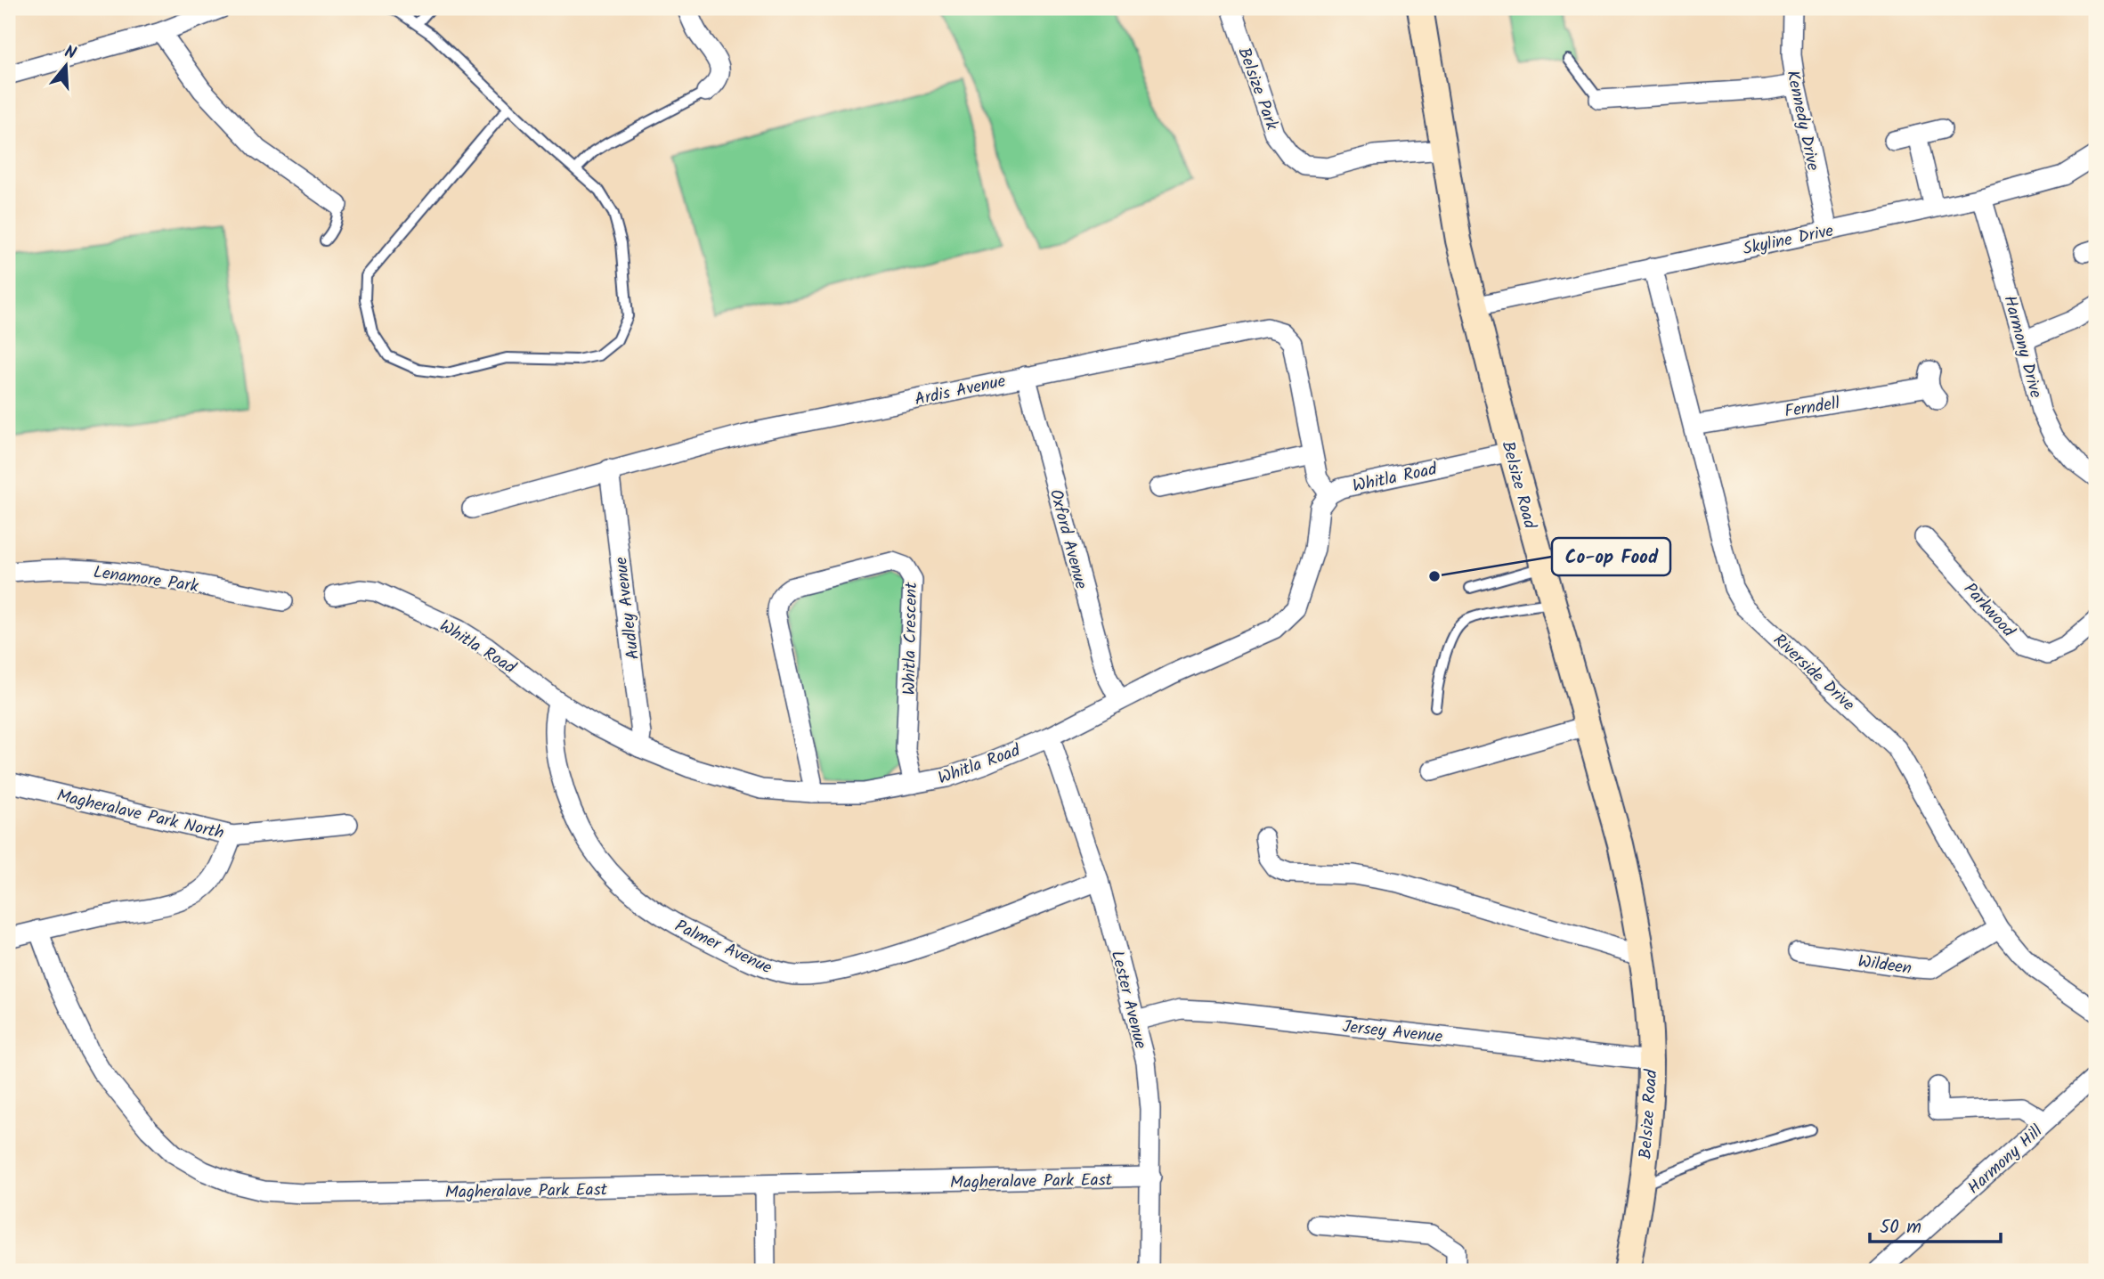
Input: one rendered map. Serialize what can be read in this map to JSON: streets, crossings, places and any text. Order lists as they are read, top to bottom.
{
  "streets": {
    "street": [
      "Belsize Park",
      "Kennedy Drive",
      "Skyline Drive",
      "Harmony Drive",
      "Ardis Avenue",
      "Ferndell",
      "Whitla Road",
      "Belsize Road",
      "Oxford Avenue",
      "Lenamore Park",
      "Audley Avenue",
      "Parkwood",
      "Whitla Crescent",
      "Riverside Drive",
      "Magheralave Park North",
      "Palmer Avenue",
      "Wildeen",
      "Lester Avenue",
      "Jersey Avenue",
      "Harmony Hill",
      "Magheralave Park East"
    ]
  },
  "crossings": [
    ["Belsize Park", "Belsize Road"],
    ["Kennedy Drive", "Skyline Drive"],
    ["Skyline Drive", "Harmony Drive"],
    ["Skyline Drive", "Belsize Road"],
    ["Skyline Drive", "Riverside Drive"],
    ["Ardis Avenue", "Whitla Road"],
    ["Ardis Avenue", "Oxford Avenue"],
    ["Ardis Avenue", "Audley Avenue"],
    ["Ferndell", "Riverside Drive"],
    ["Whitla Road", "Belsize Road"],
    ["Whitla Road", "Oxford Avenue"],
    ["Whitla Road", "Audley Avenue"],
    ["Whitla Road", "Whitla Crescent"],
    ["Whitla Road", "Palmer Avenue"],
    ["Whitla Road", "Lester Avenue"],
    ["Belsize Road", "Jersey Avenue"],
    ["Riverside Drive", "Wildeen"],
    ["Palmer Avenue", "Lester Avenue"],
    ["Lester Avenue", "Jersey Avenue"],
    ["Lester Avenue", "Magheralave Park East"]
  ],
  "places": ["Co-op Food"],
  "scale_bar": "50 m",
  "north": "top"
}
